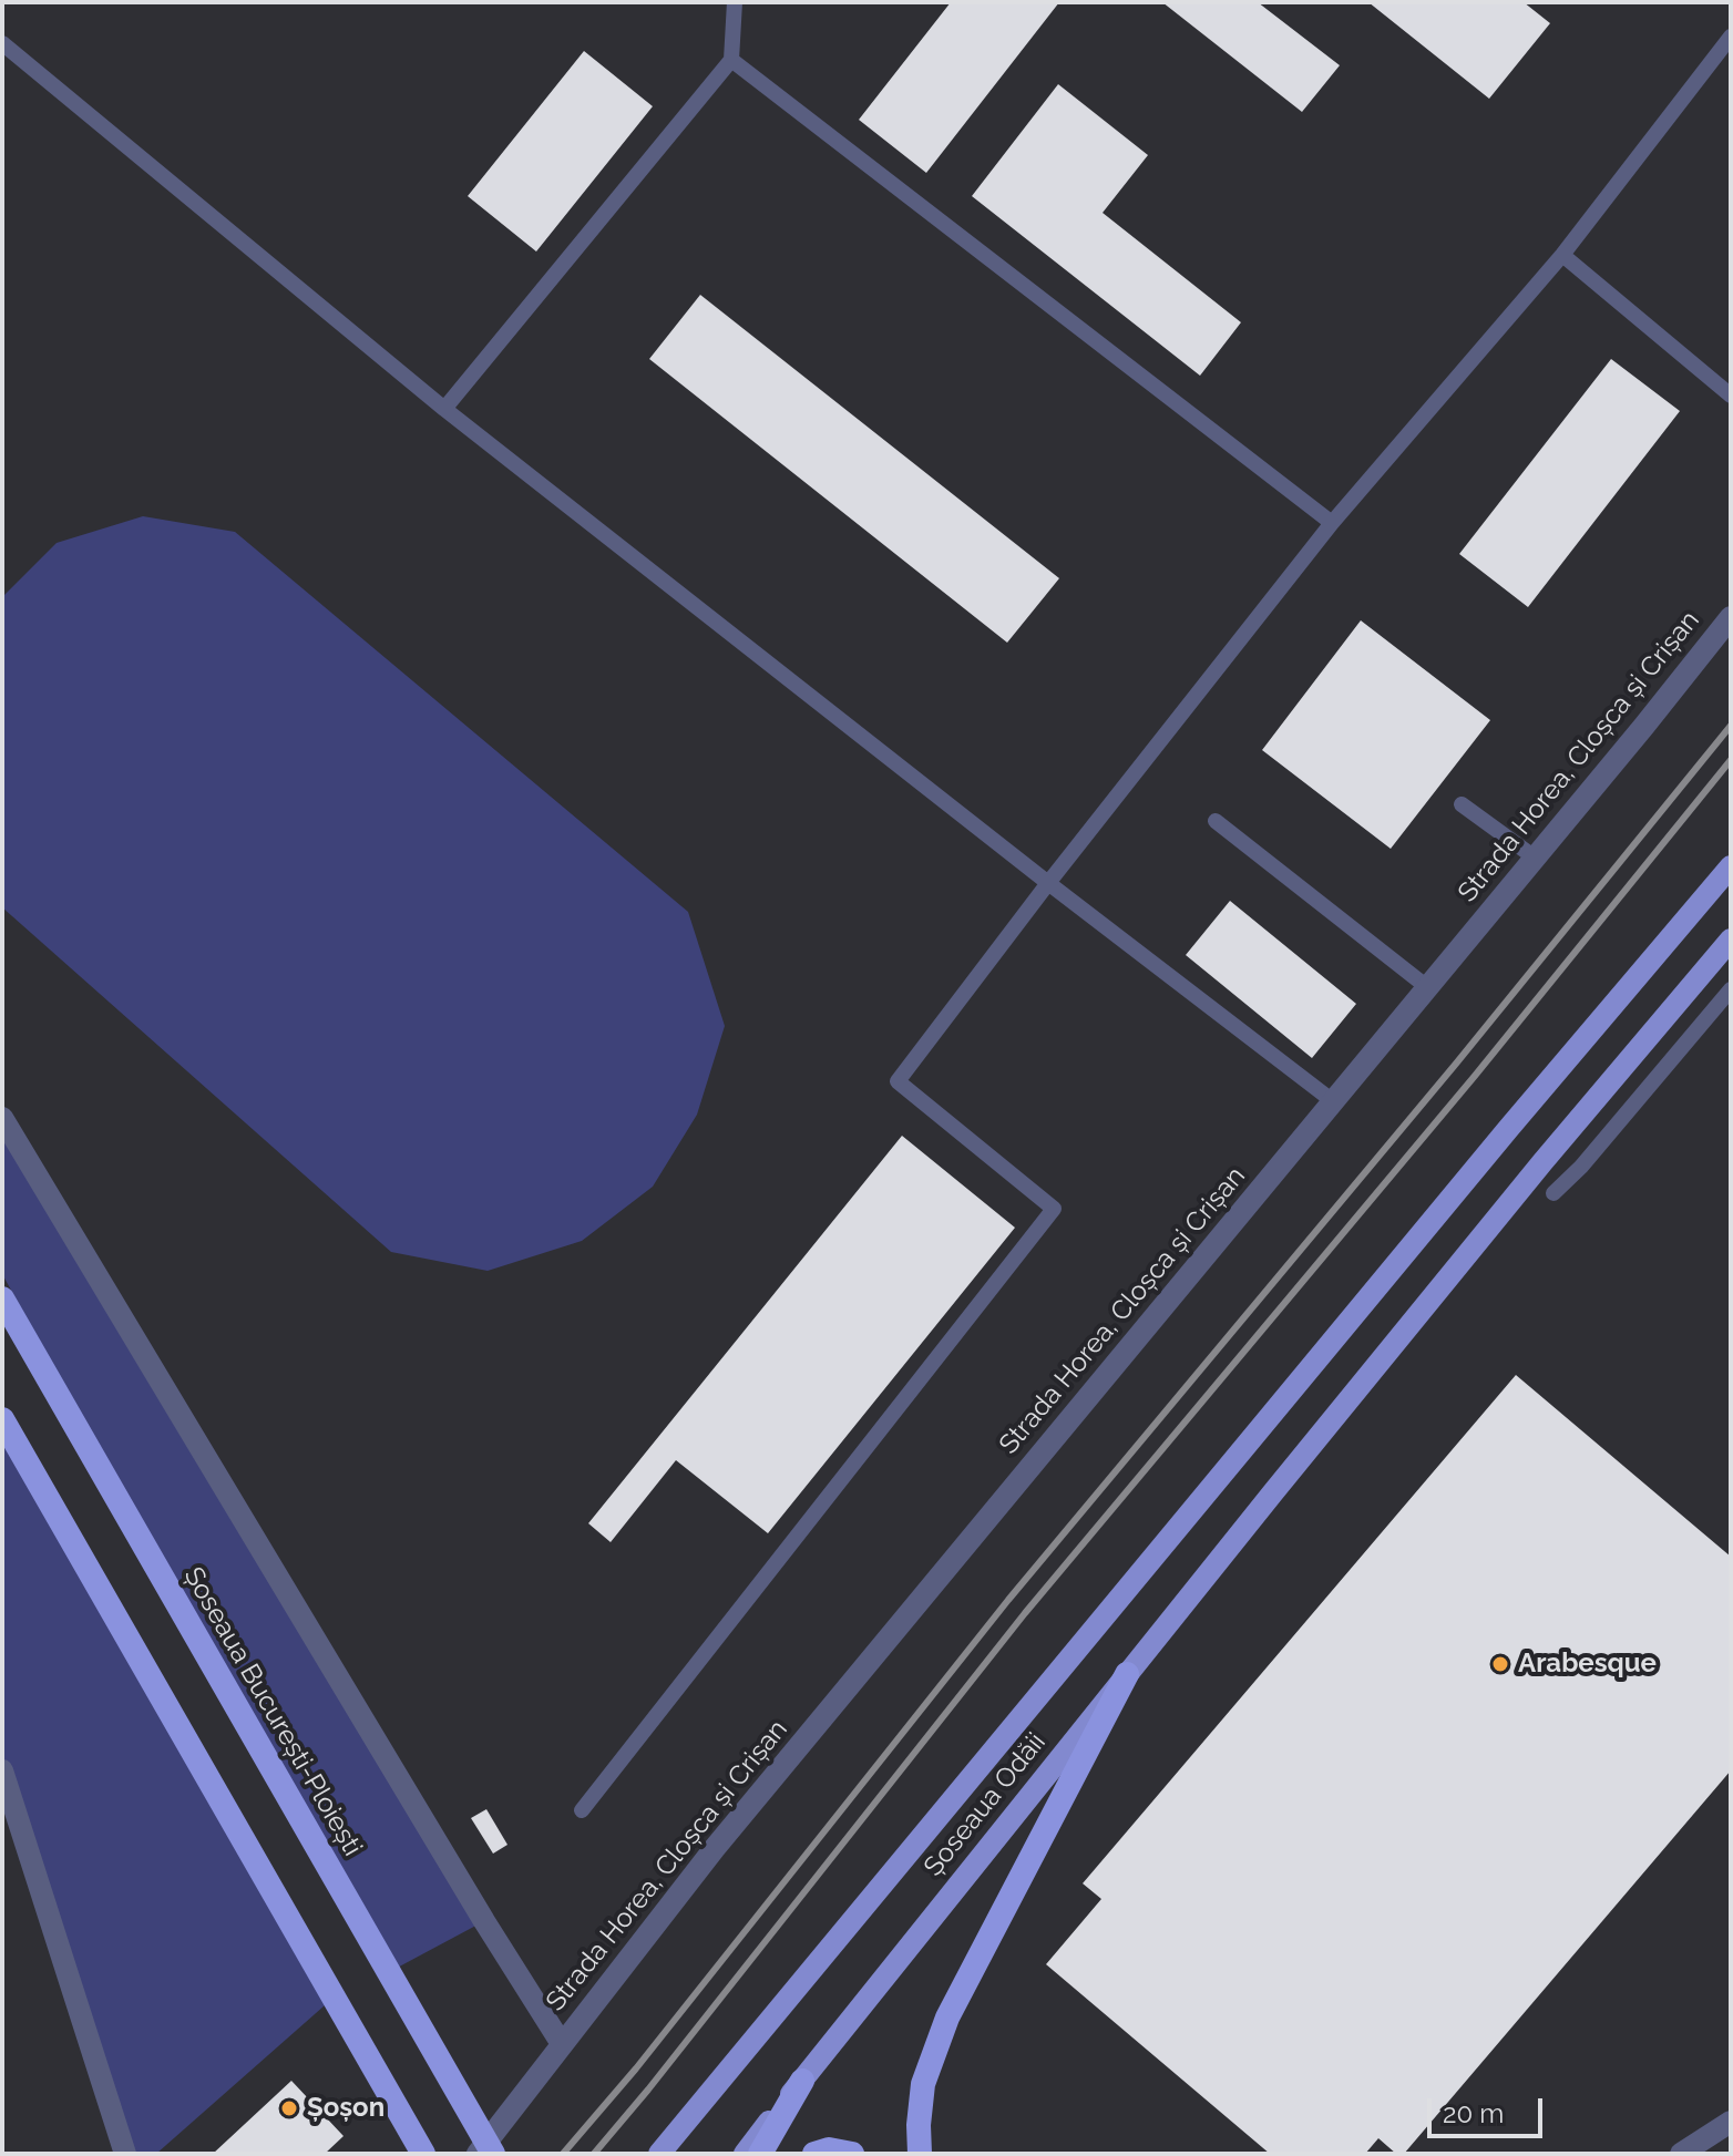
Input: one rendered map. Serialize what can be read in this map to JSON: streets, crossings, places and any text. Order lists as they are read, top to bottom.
{
  "streets": {
    "highway": ["Șoseaua București-Ploiești"],
    "main road": ["Șoseaua Odăii"],
    "street": ["Strada Horea, Cloșca și Crișan"]
  },
  "places": ["Arabesque", "Șoșon"],
  "scale_bar": "20 m"
}
